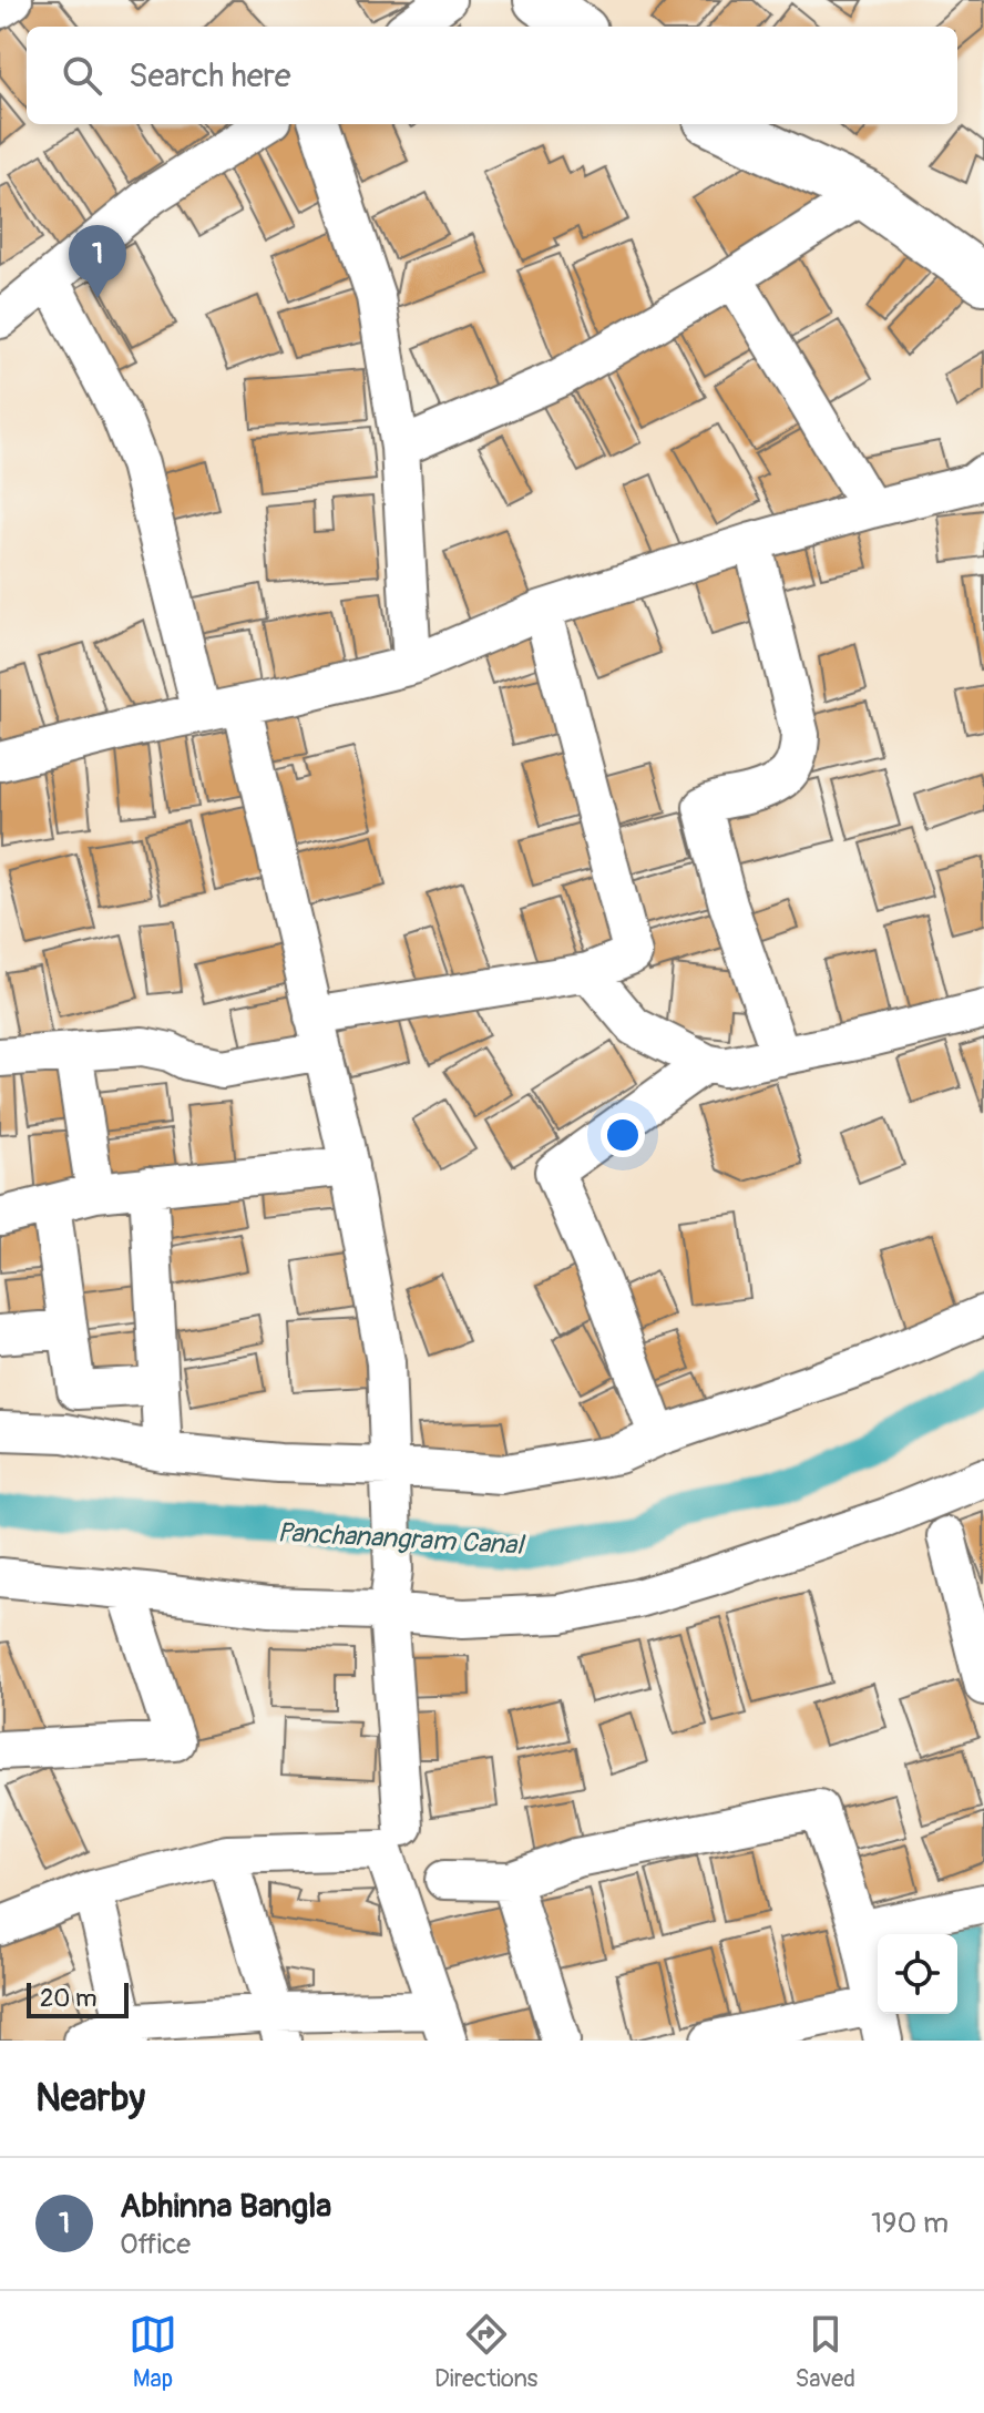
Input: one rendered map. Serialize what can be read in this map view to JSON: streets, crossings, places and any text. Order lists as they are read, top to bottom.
{
  "water": ["Panchanangram Canal"],
  "scale_bar": "20 m",
  "page": {
    "search": "Search here",
    "pins": "1",
    "scale": "20 m",
    "heading": "Nearby",
    "list": [
      {
        "mark": "1",
        "name": "Abhinna Bangla",
        "note": "Office",
        "value": "190 m"
      }
    ],
    "nav": ["Map", "Directions", "Saved"]
  }
}
